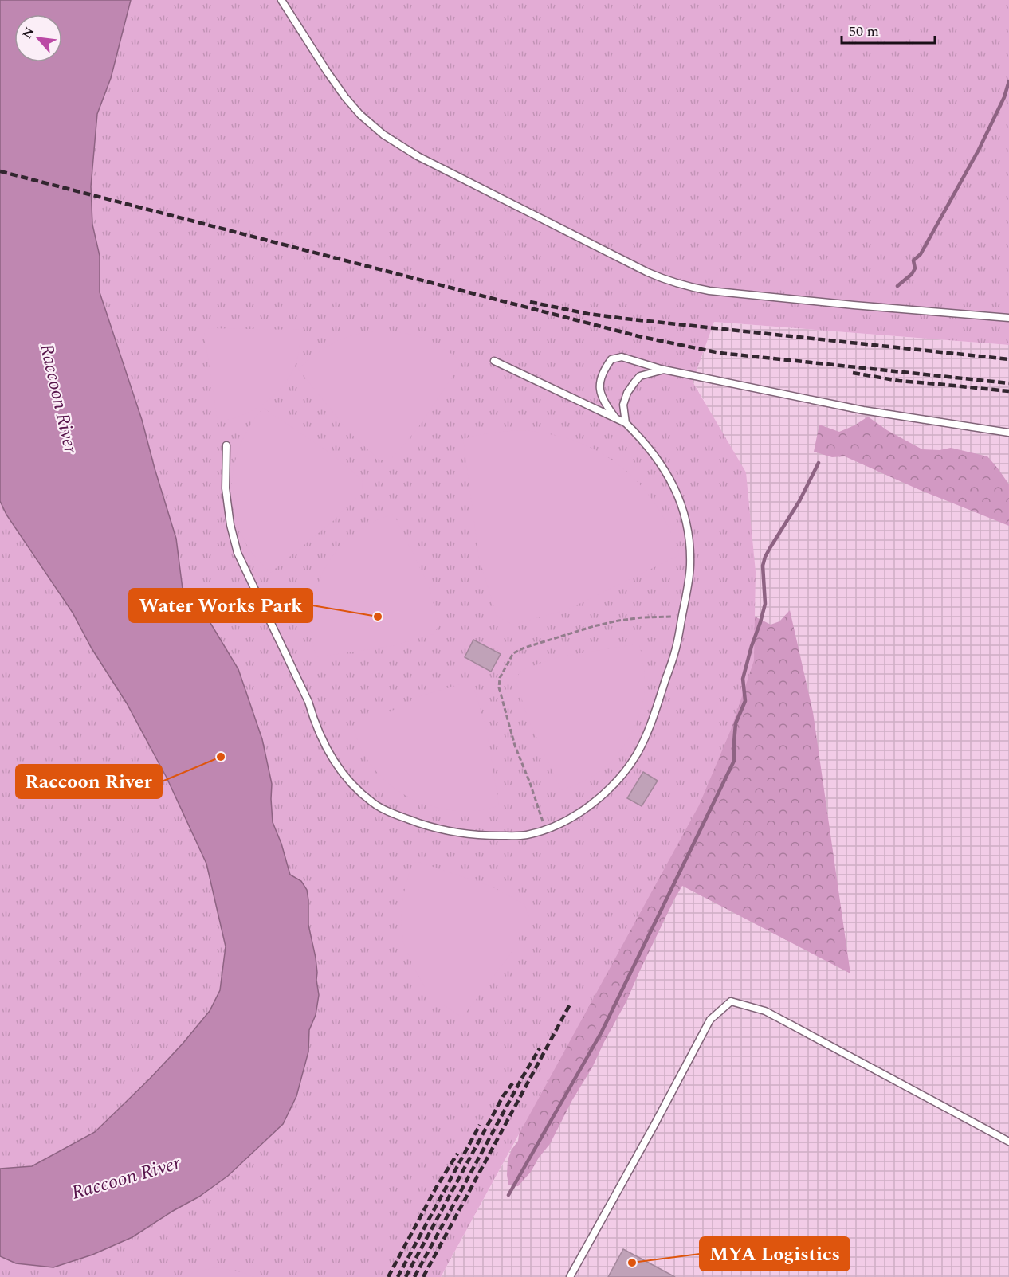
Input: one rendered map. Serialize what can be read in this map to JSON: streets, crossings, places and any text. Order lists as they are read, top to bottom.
{
  "water": ["Raccoon River"],
  "places": ["Water Works Park", "Raccoon River", "MYA Logistics"],
  "scale_bar": "50 m",
  "north": "top left"
}
